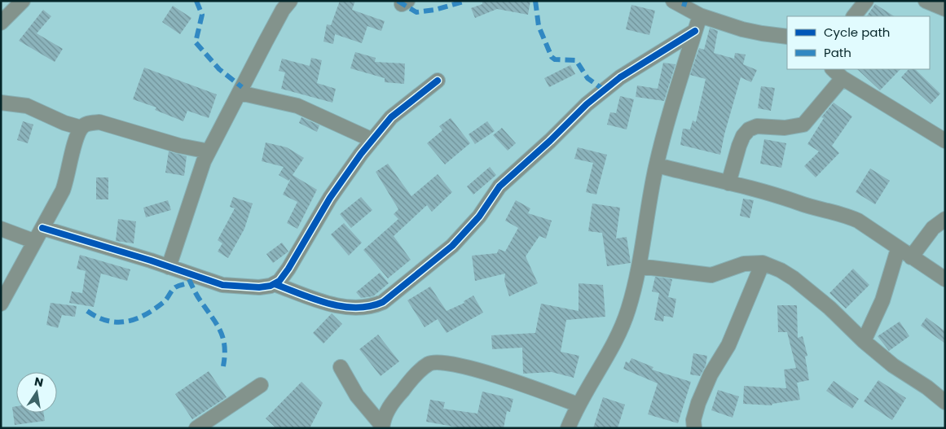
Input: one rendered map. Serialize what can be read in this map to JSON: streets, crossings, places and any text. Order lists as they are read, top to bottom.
{
  "legend": ["Cycle path", "Path"],
  "north": "top"
}
